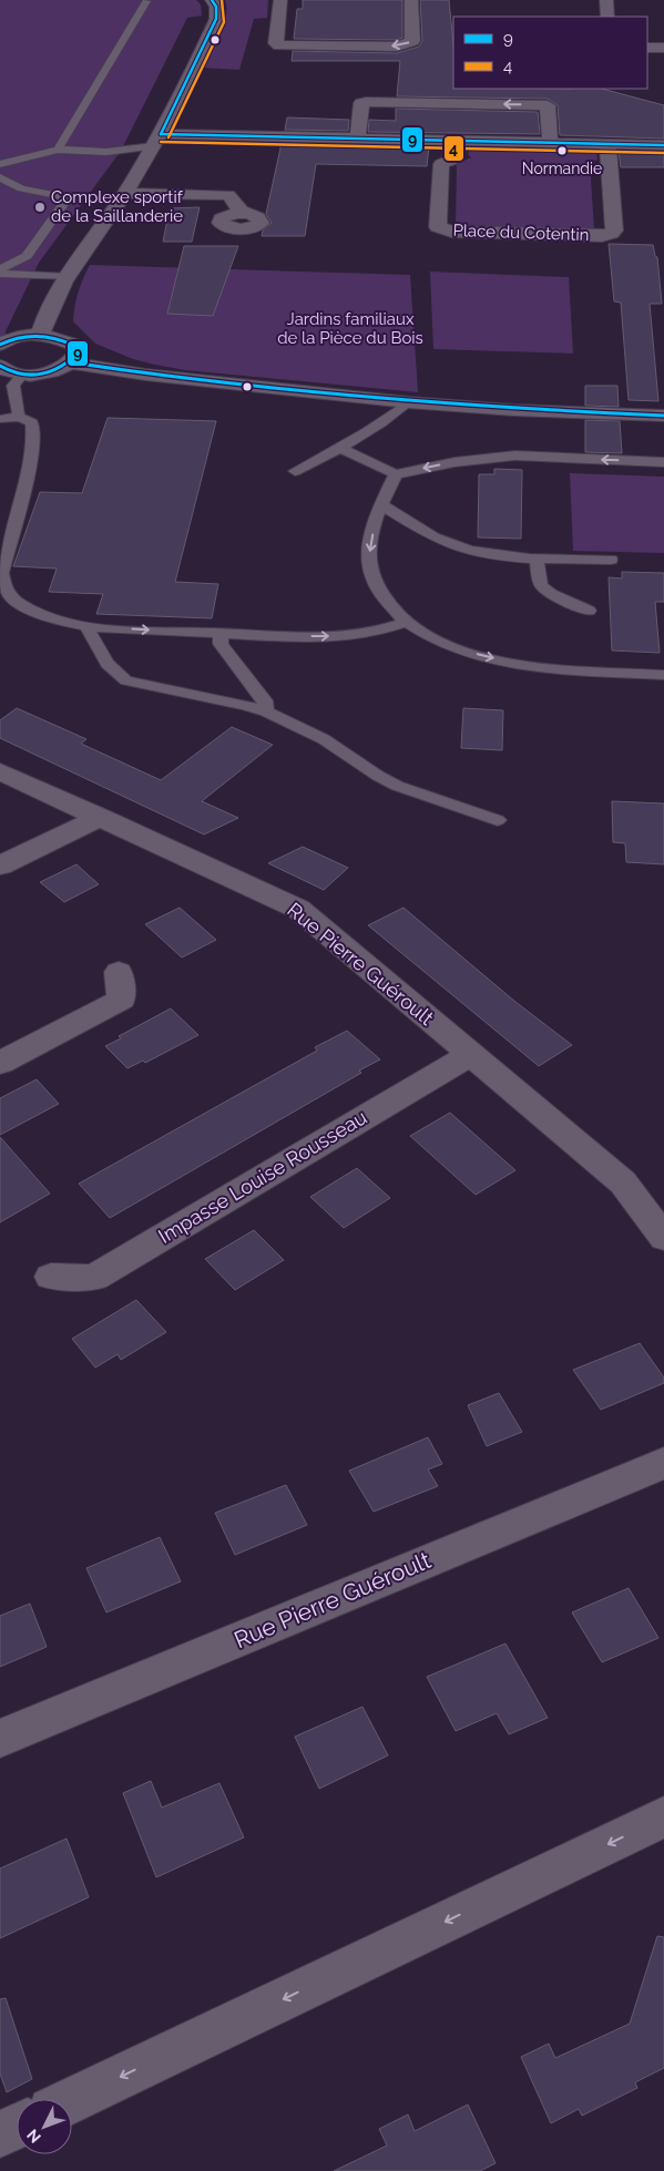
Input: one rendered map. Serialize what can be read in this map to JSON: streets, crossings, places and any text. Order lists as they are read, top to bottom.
{
  "streets": {
    "street": ["Place du Cotentin", "Rue Pierre Guéroult", "Impasse Louise Rousseau"]
  },
  "crossings": [
    ["Rue Pierre Guéroult", "Impasse Louise Rousseau"]
  ],
  "parks": ["Jardins familiaux de la Pièce du Bois"],
  "places": ["Normandie", "Complexe sportif de la Saillanderie"],
  "lines": ["transit line 9", "transit line 4"],
  "legend": ["9", "4"],
  "north": "bottom left"
}
